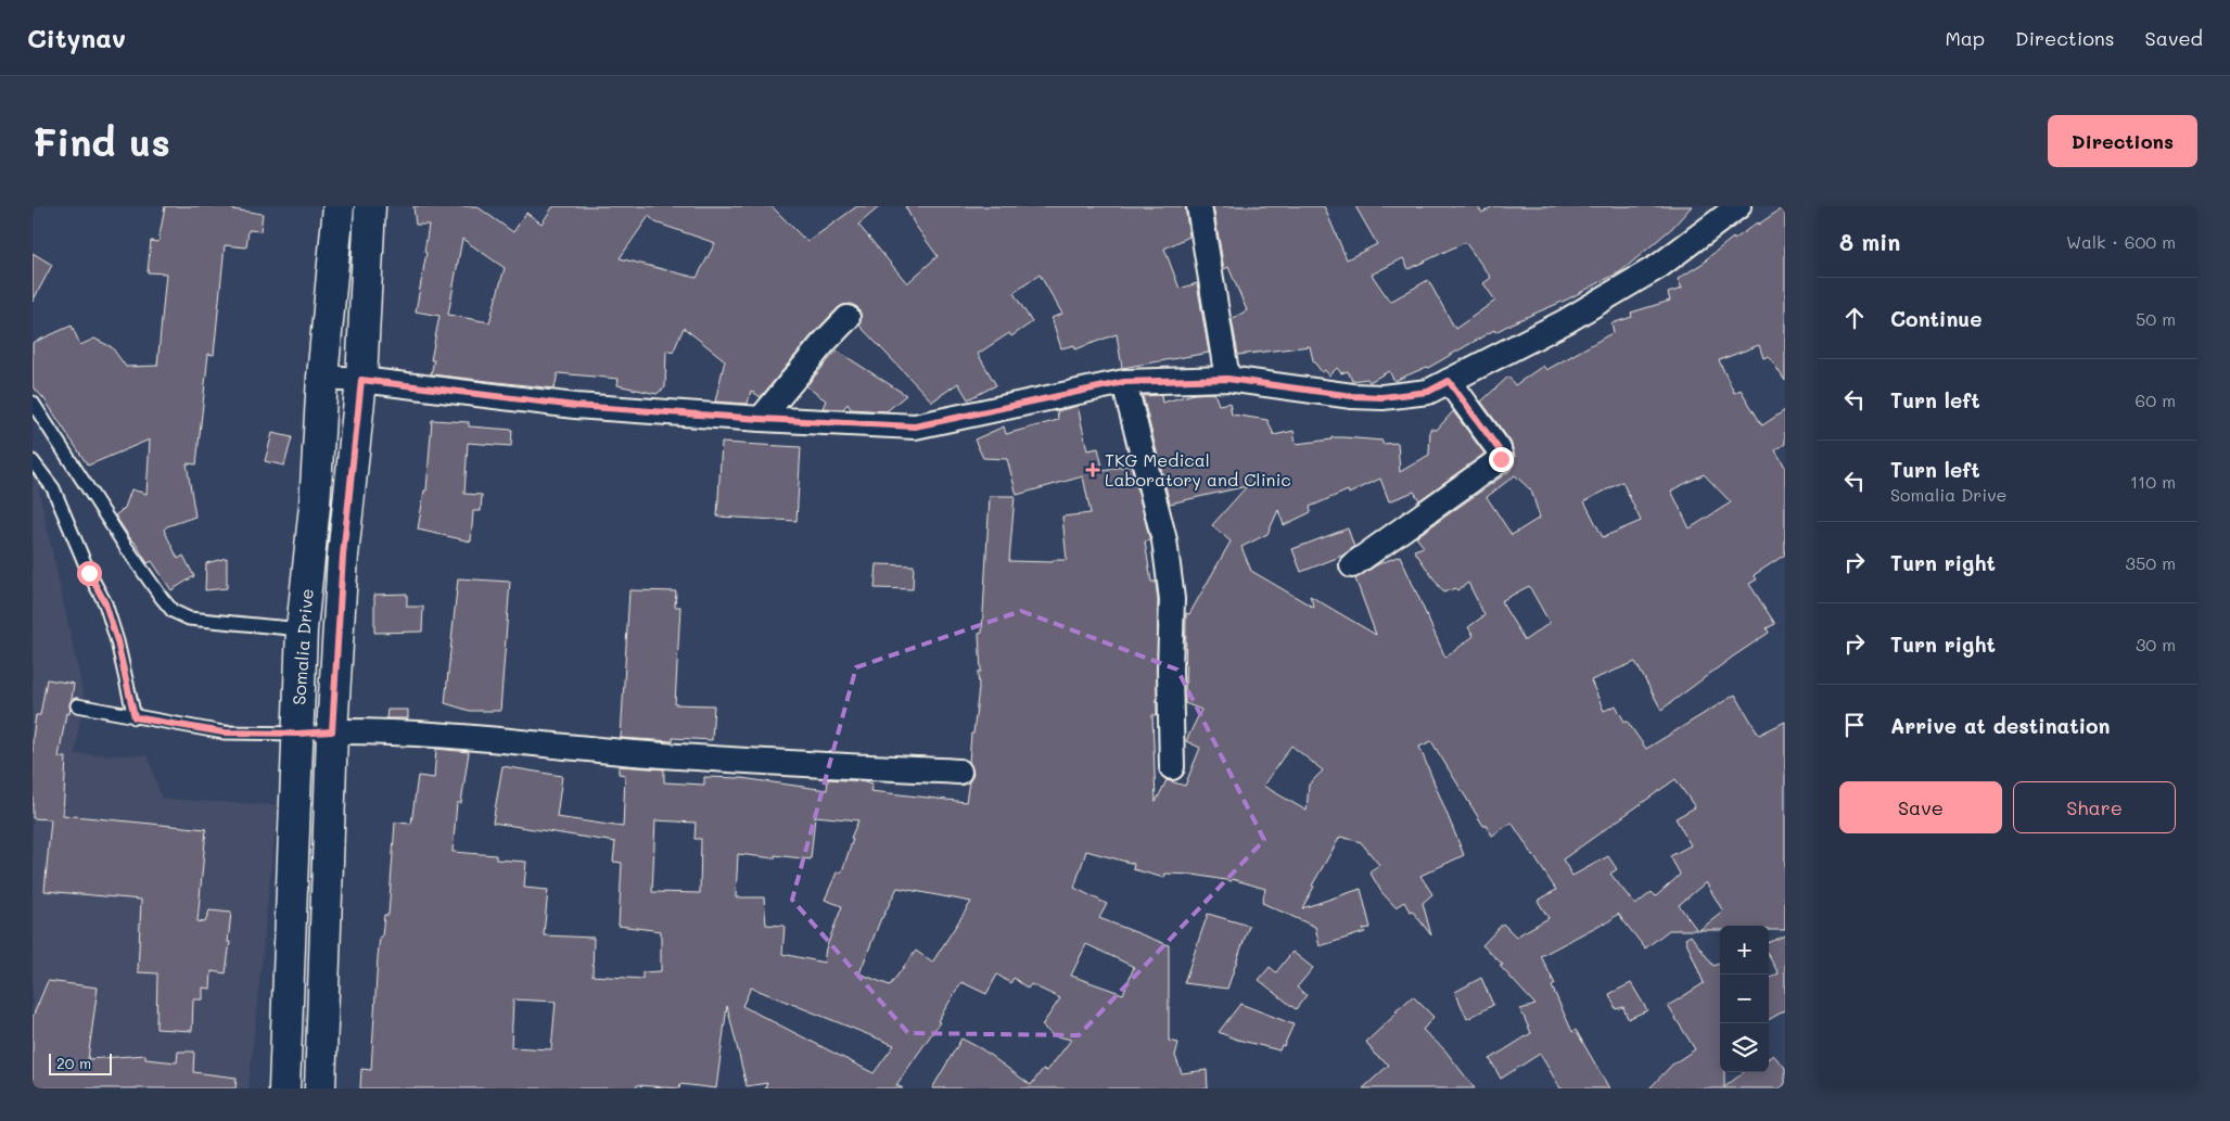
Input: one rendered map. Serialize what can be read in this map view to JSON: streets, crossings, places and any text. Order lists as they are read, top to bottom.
{
  "streets": {
    "main road": ["Somalia Drive"]
  },
  "places": {
    "health": ["TKG Medical Laboratory and Clinic"]
  },
  "scale_bar": "20 m",
  "page": {
    "header": "Citynav",
    "nav": ["Map", "Directions", "Saved"],
    "buttons": [
      "Directions",
      ["Save", "Share"]
    ],
    "title": "Find us",
    "heading": ["8 min", "Walk · 600 m"],
    "list": [
      ["Continue", "50 m"],
      ["Turn left", "60 m"],
      ["Turn left", "Somalia Drive", "110 m"],
      ["Turn right", "350 m"],
      ["Turn right", "30 m"],
      "Arrive at destination"
    ],
    "map_buttons": ["+", "−"],
    "scale": "20 m"
  }
}
